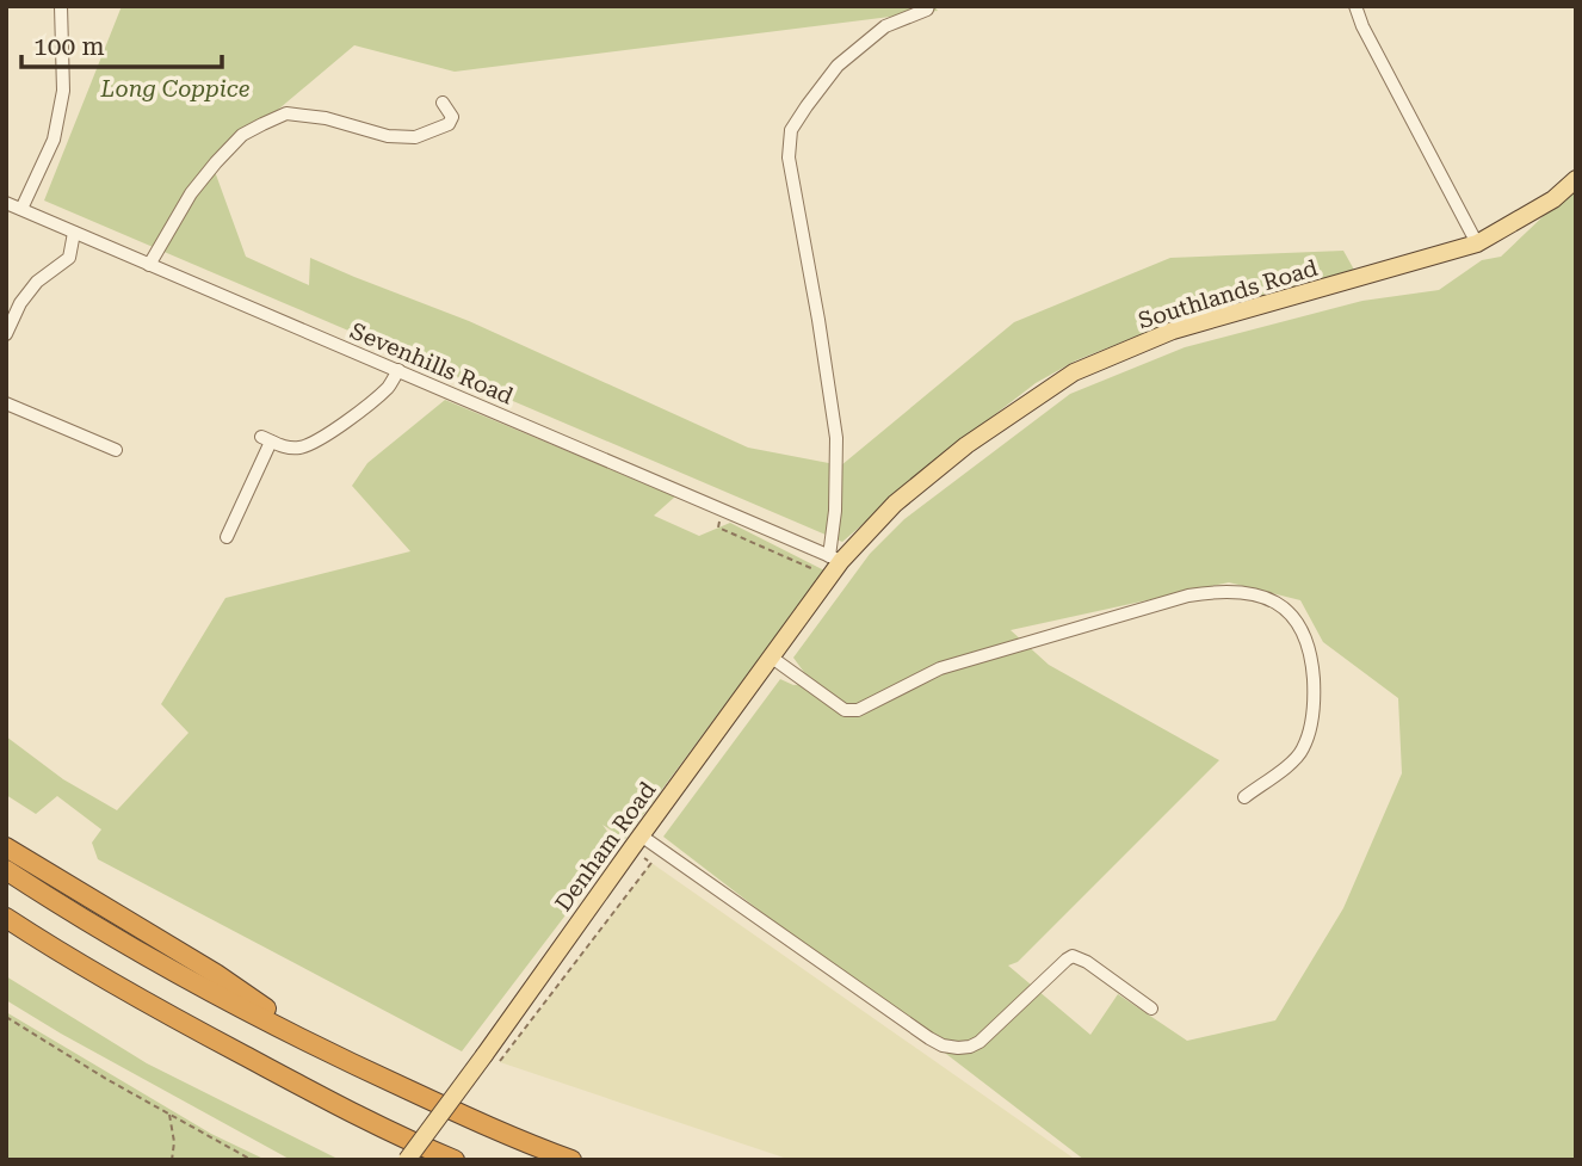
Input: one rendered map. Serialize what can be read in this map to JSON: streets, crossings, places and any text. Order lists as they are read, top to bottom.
{
  "streets": {
    "main road": ["Southlands Road", "Denham Road"],
    "street": ["Sevenhills Road"]
  },
  "crossings": [
    ["Southlands Road", "Sevenhills Road"],
    ["Southlands Road", "Denham Road"],
    ["Sevenhills Road", "Denham Road"]
  ],
  "parks": ["Long Coppice"],
  "scale_bar": "100 m"
}
